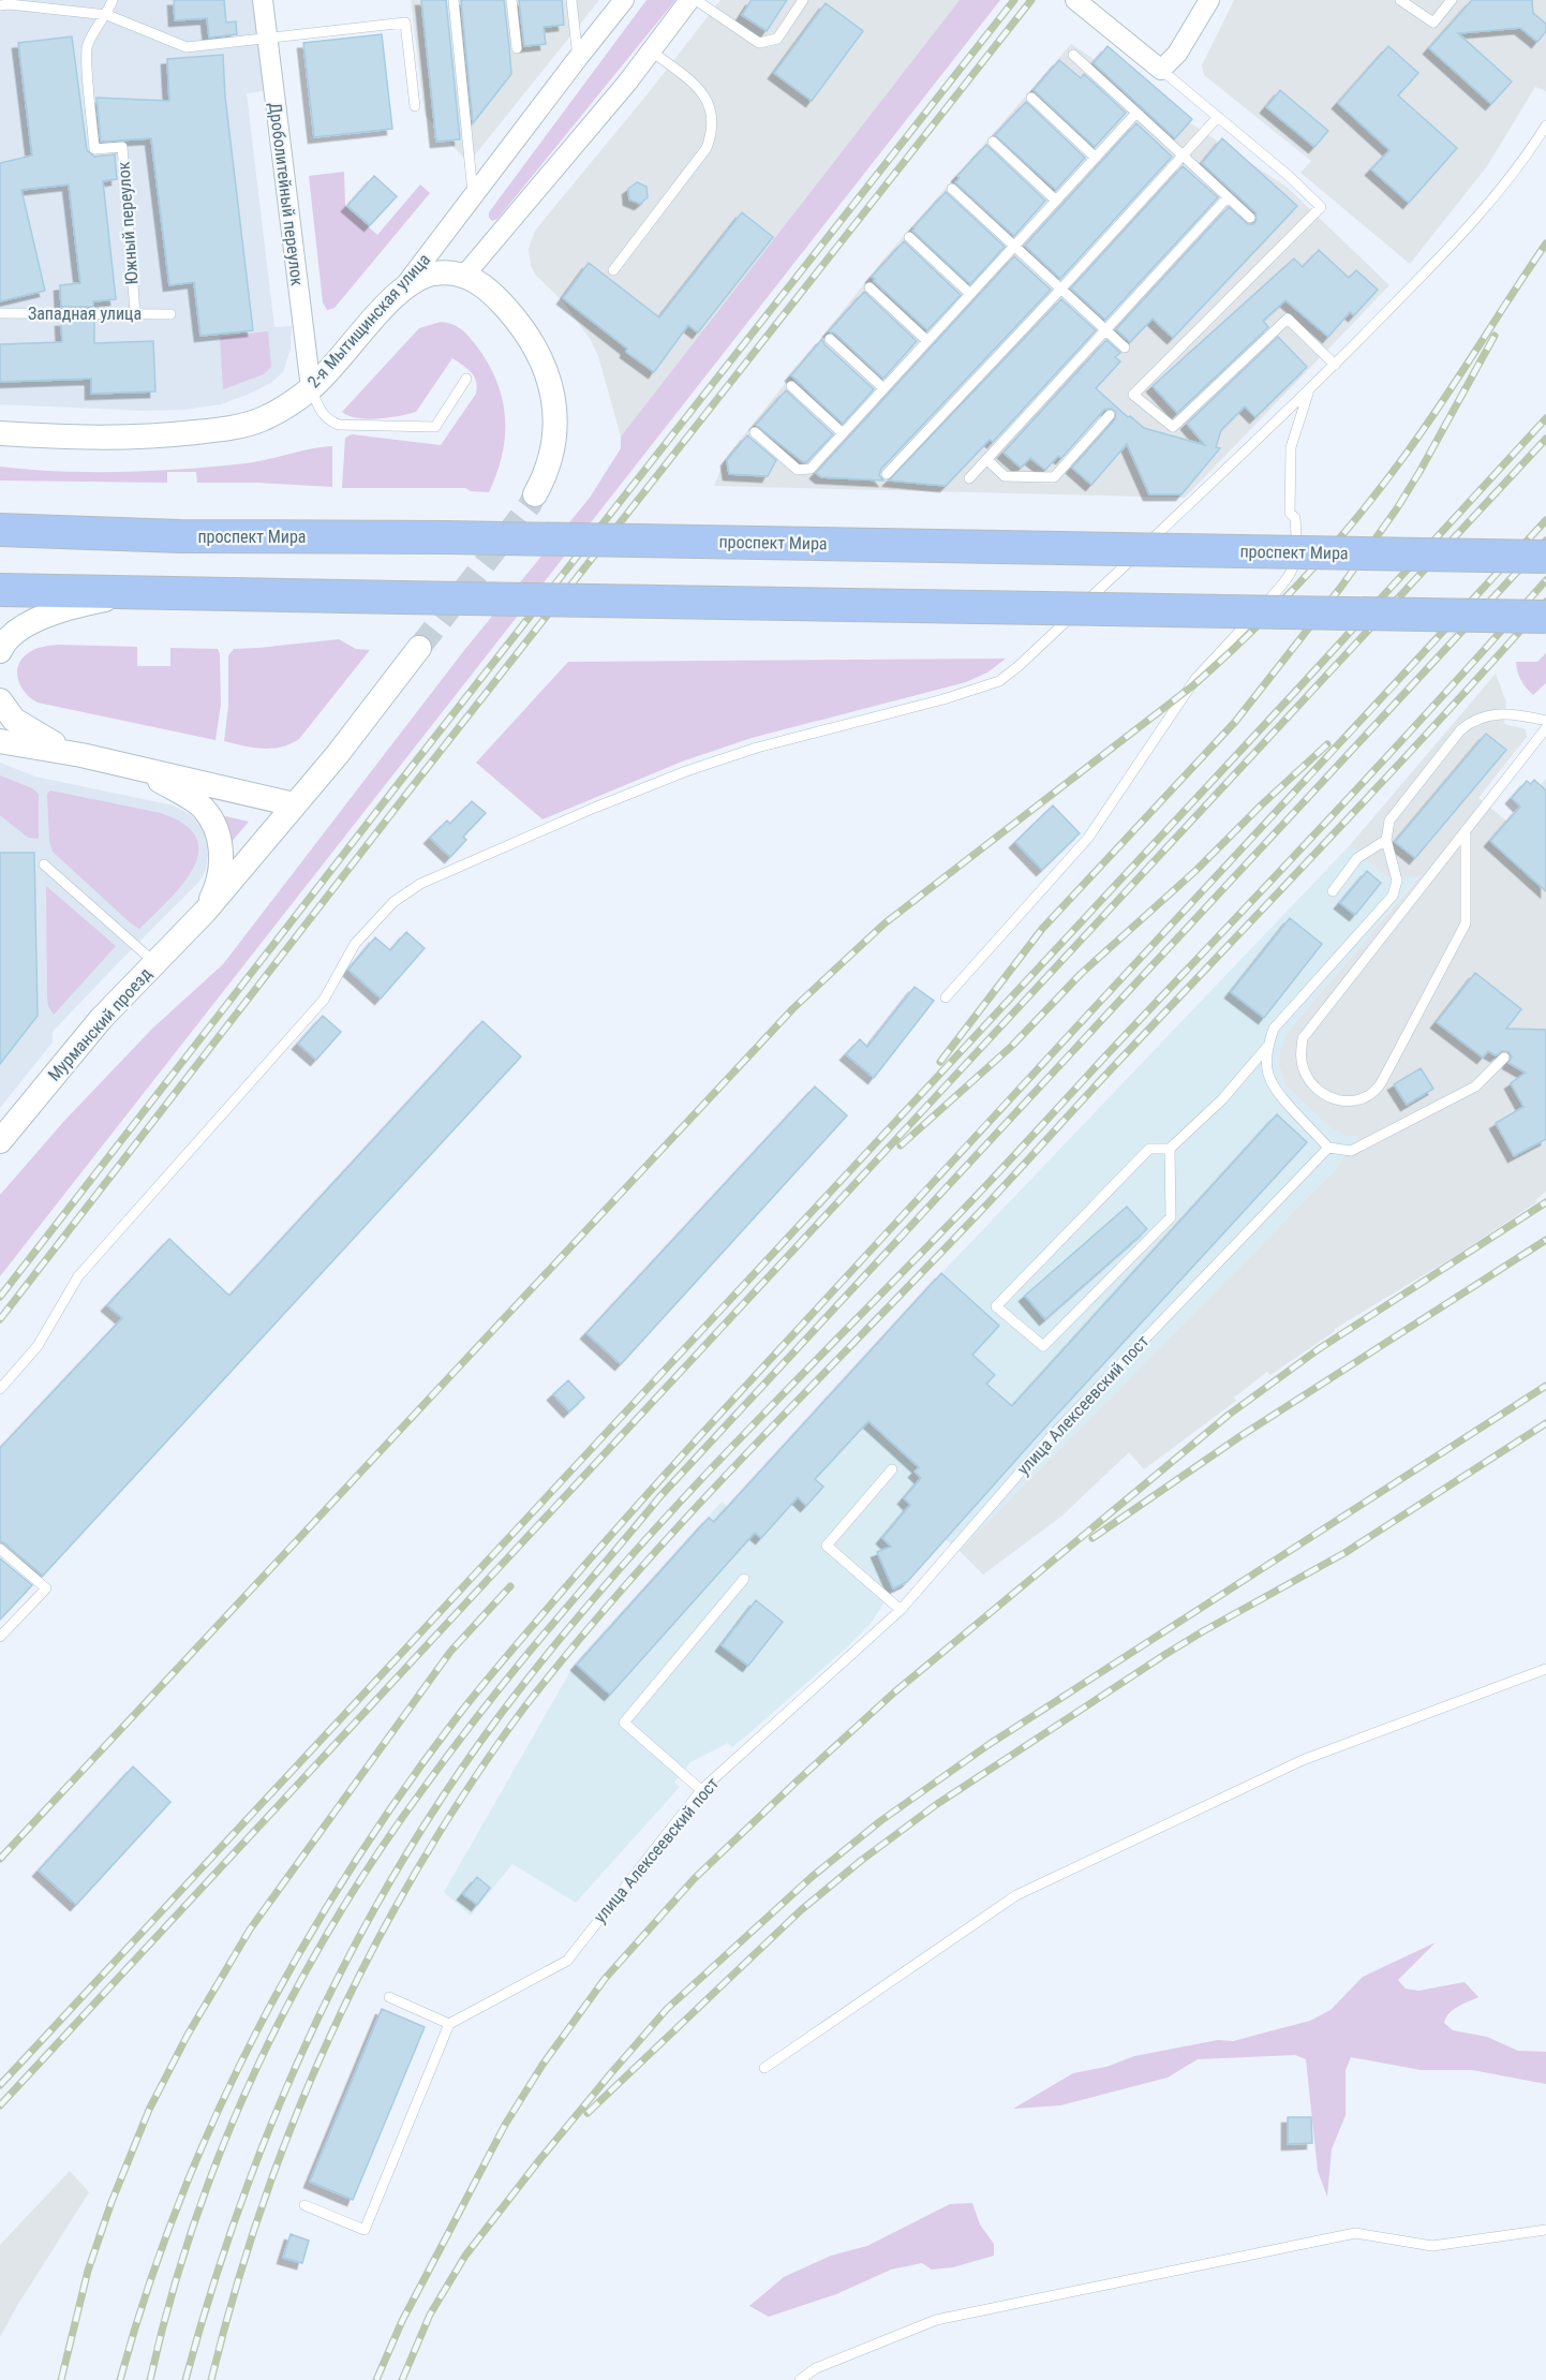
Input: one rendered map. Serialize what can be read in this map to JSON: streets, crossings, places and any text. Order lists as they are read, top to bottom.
{
  "streets": {
    "main road": ["проспект Мира"],
    "street": ["Дроболитейный переулок", "2-я Мытищинская улица", "Мурманский проезд"],
    "lane": ["Южный переулок", "Западная улица", "улица Алексеевский пост"]
  },
  "crossings": [
    ["Дроболитейный переулок", "2-я Мытищинская улица"],
    ["Южный переулок", "Западная улица"]
  ]
}
